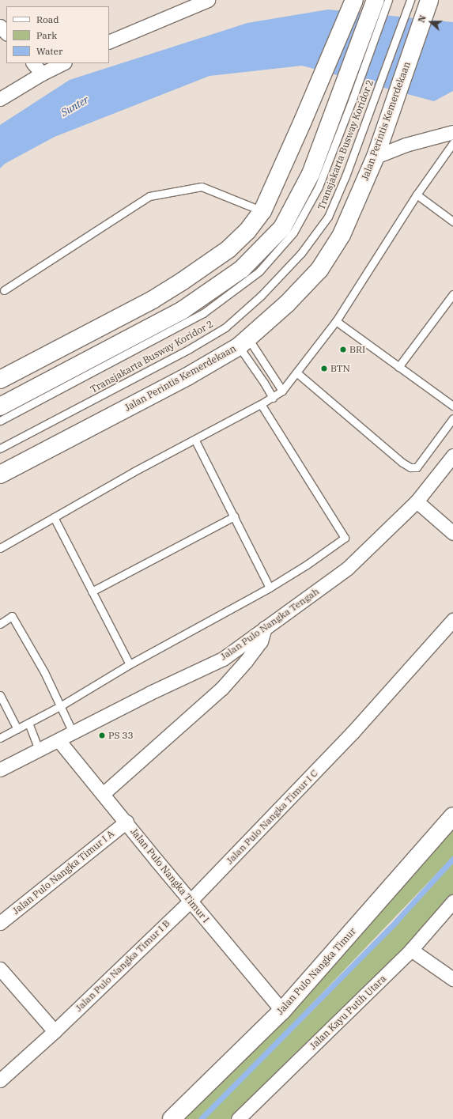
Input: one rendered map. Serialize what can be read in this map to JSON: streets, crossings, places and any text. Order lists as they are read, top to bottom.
{
  "streets": {
    "main road": ["Jalan Perintis Kemerdekaan", "Jalan Pulo Nangka Timur"],
    "street": [
      "Jalan Pulo Nangka Tengah",
      "Jalan Pulo Nangka Timur I C",
      "Jalan Pulo Nangka Timur I A",
      "Jalan Pulo Nangka Timur I",
      "Jalan Pulo Nangka Timur I B",
      "Jalan Kayu Putih Utara"
    ],
    "lane": ["Transjakarta Busway Koridor 2"]
  },
  "crossings": [
    ["Jalan Pulo Nangka Tengah", "Jalan Pulo Nangka Timur I"],
    ["Jalan Pulo Nangka Timur I C", "Jalan Pulo Nangka Timur I"],
    ["Jalan Pulo Nangka Timur I C", "Jalan Pulo Nangka Timur I B"],
    ["Jalan Pulo Nangka Timur I A", "Jalan Pulo Nangka Timur I"],
    ["Jalan Pulo Nangka Timur I", "Jalan Pulo Nangka Timur I B"],
    ["Jalan Pulo Nangka Timur I", "Jalan Pulo Nangka Timur"]
  ],
  "water": ["Sunter"],
  "places": ["BRI", "BTN", "PS 33"],
  "legend": ["Road", "Park", "Water"],
  "north": "left"
}
